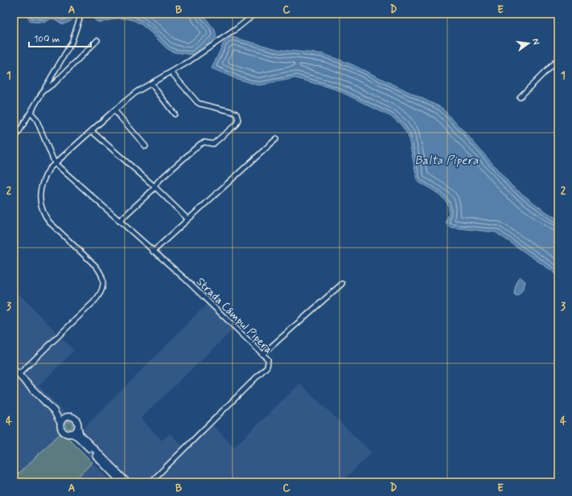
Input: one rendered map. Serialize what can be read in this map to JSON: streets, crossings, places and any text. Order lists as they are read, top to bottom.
{
  "streets": {
    "street": ["Strada Câmpul Pipera"]
  },
  "water": ["Balta Pipera"],
  "scale_bar": "100 m",
  "north": "right",
  "grid": {
    "columns": [
      "A",
      "B",
      "C",
      "D",
      "E"
    ],
    "rows": [
      "1",
      "2",
      "3",
      "4"
    ]
  }
}
